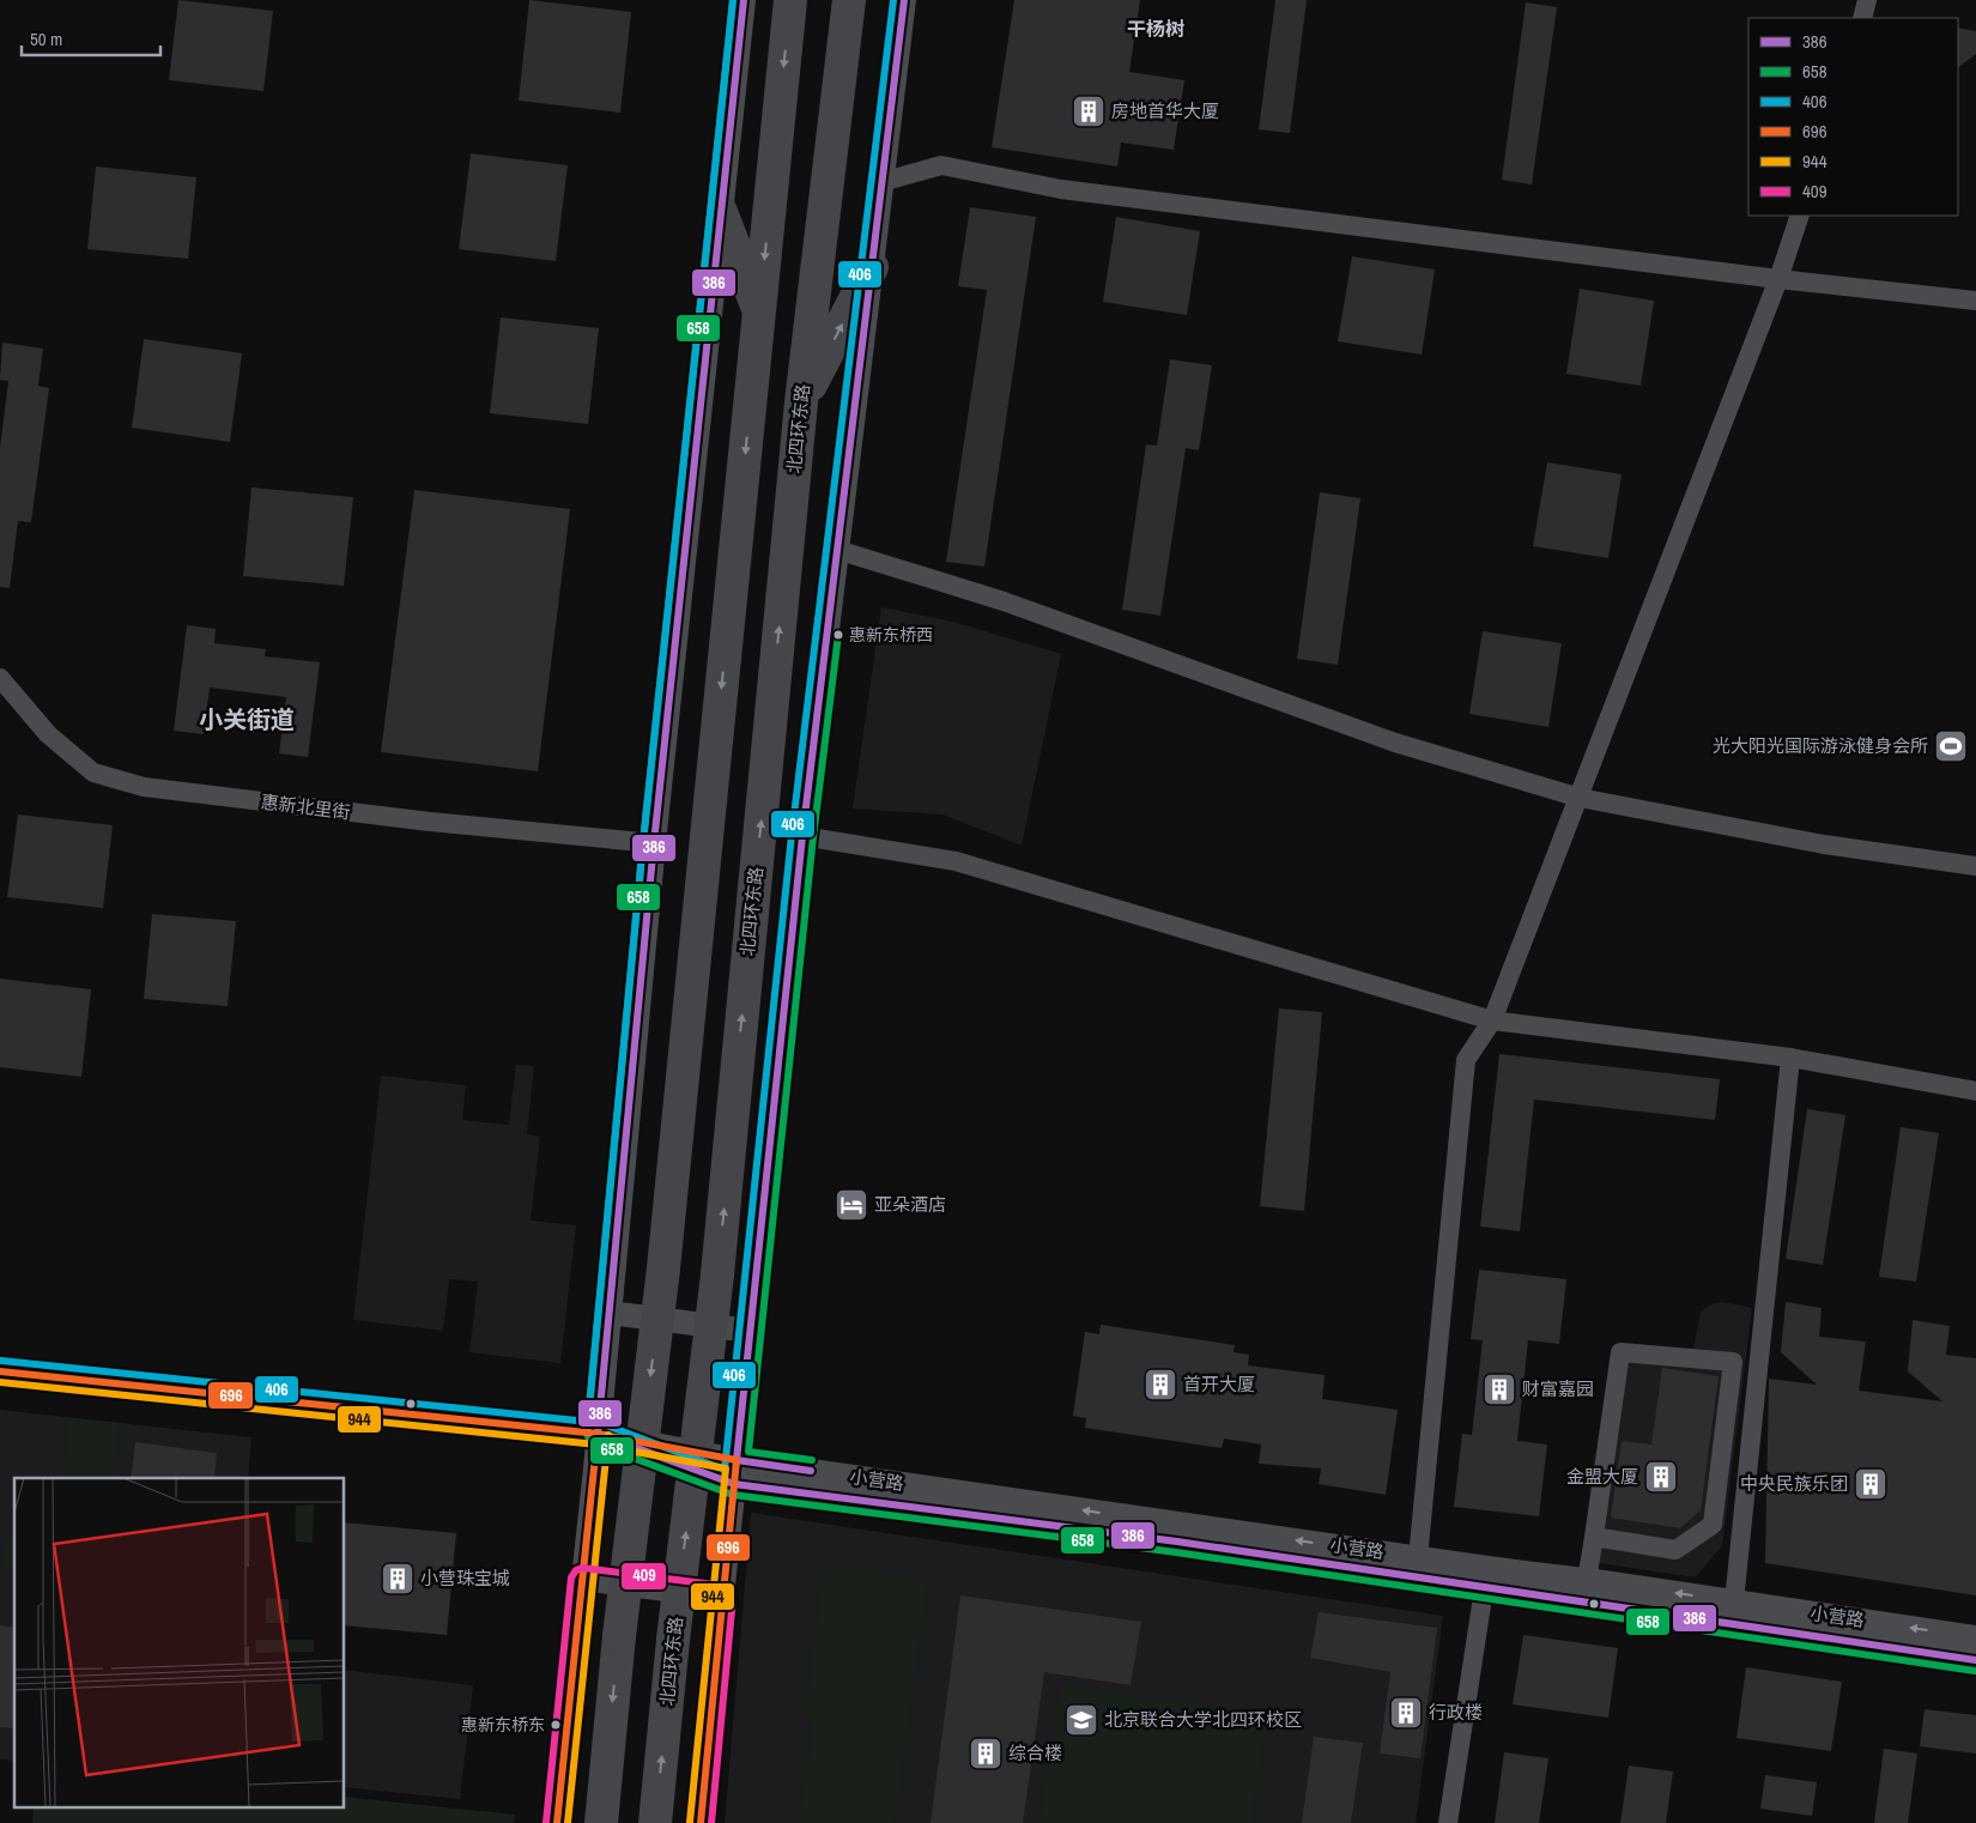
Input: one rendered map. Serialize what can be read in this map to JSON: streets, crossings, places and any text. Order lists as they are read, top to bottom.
{
  "streets": {
    "highway": ["北四环东路"],
    "street": ["惠新北里街", "小营路"]
  },
  "districts": ["干杨树", "小关街道"],
  "places": {
    "building": [
      "房地首华大厦",
      "首开大厦",
      "财富嘉园",
      "金盟大厦",
      "中央民族乐团",
      "小营珠宝城",
      "行政楼",
      "综合楼"
    ],
    "other": ["惠新东桥西", "惠新东桥东"],
    "sports": ["光大阳光国际游泳健身会所"],
    "hotel": ["亚朵酒店"],
    "school or university": ["北京联合大学北四环校区"]
  },
  "lines": [
    "transit line 386",
    "transit line 658",
    "transit line 406",
    "transit line 696",
    "transit line 944",
    "transit line 409"
  ],
  "legend": [
    "386",
    "658",
    "406",
    "696",
    "944",
    "409"
  ],
  "scale_bar": "50 m"
}
